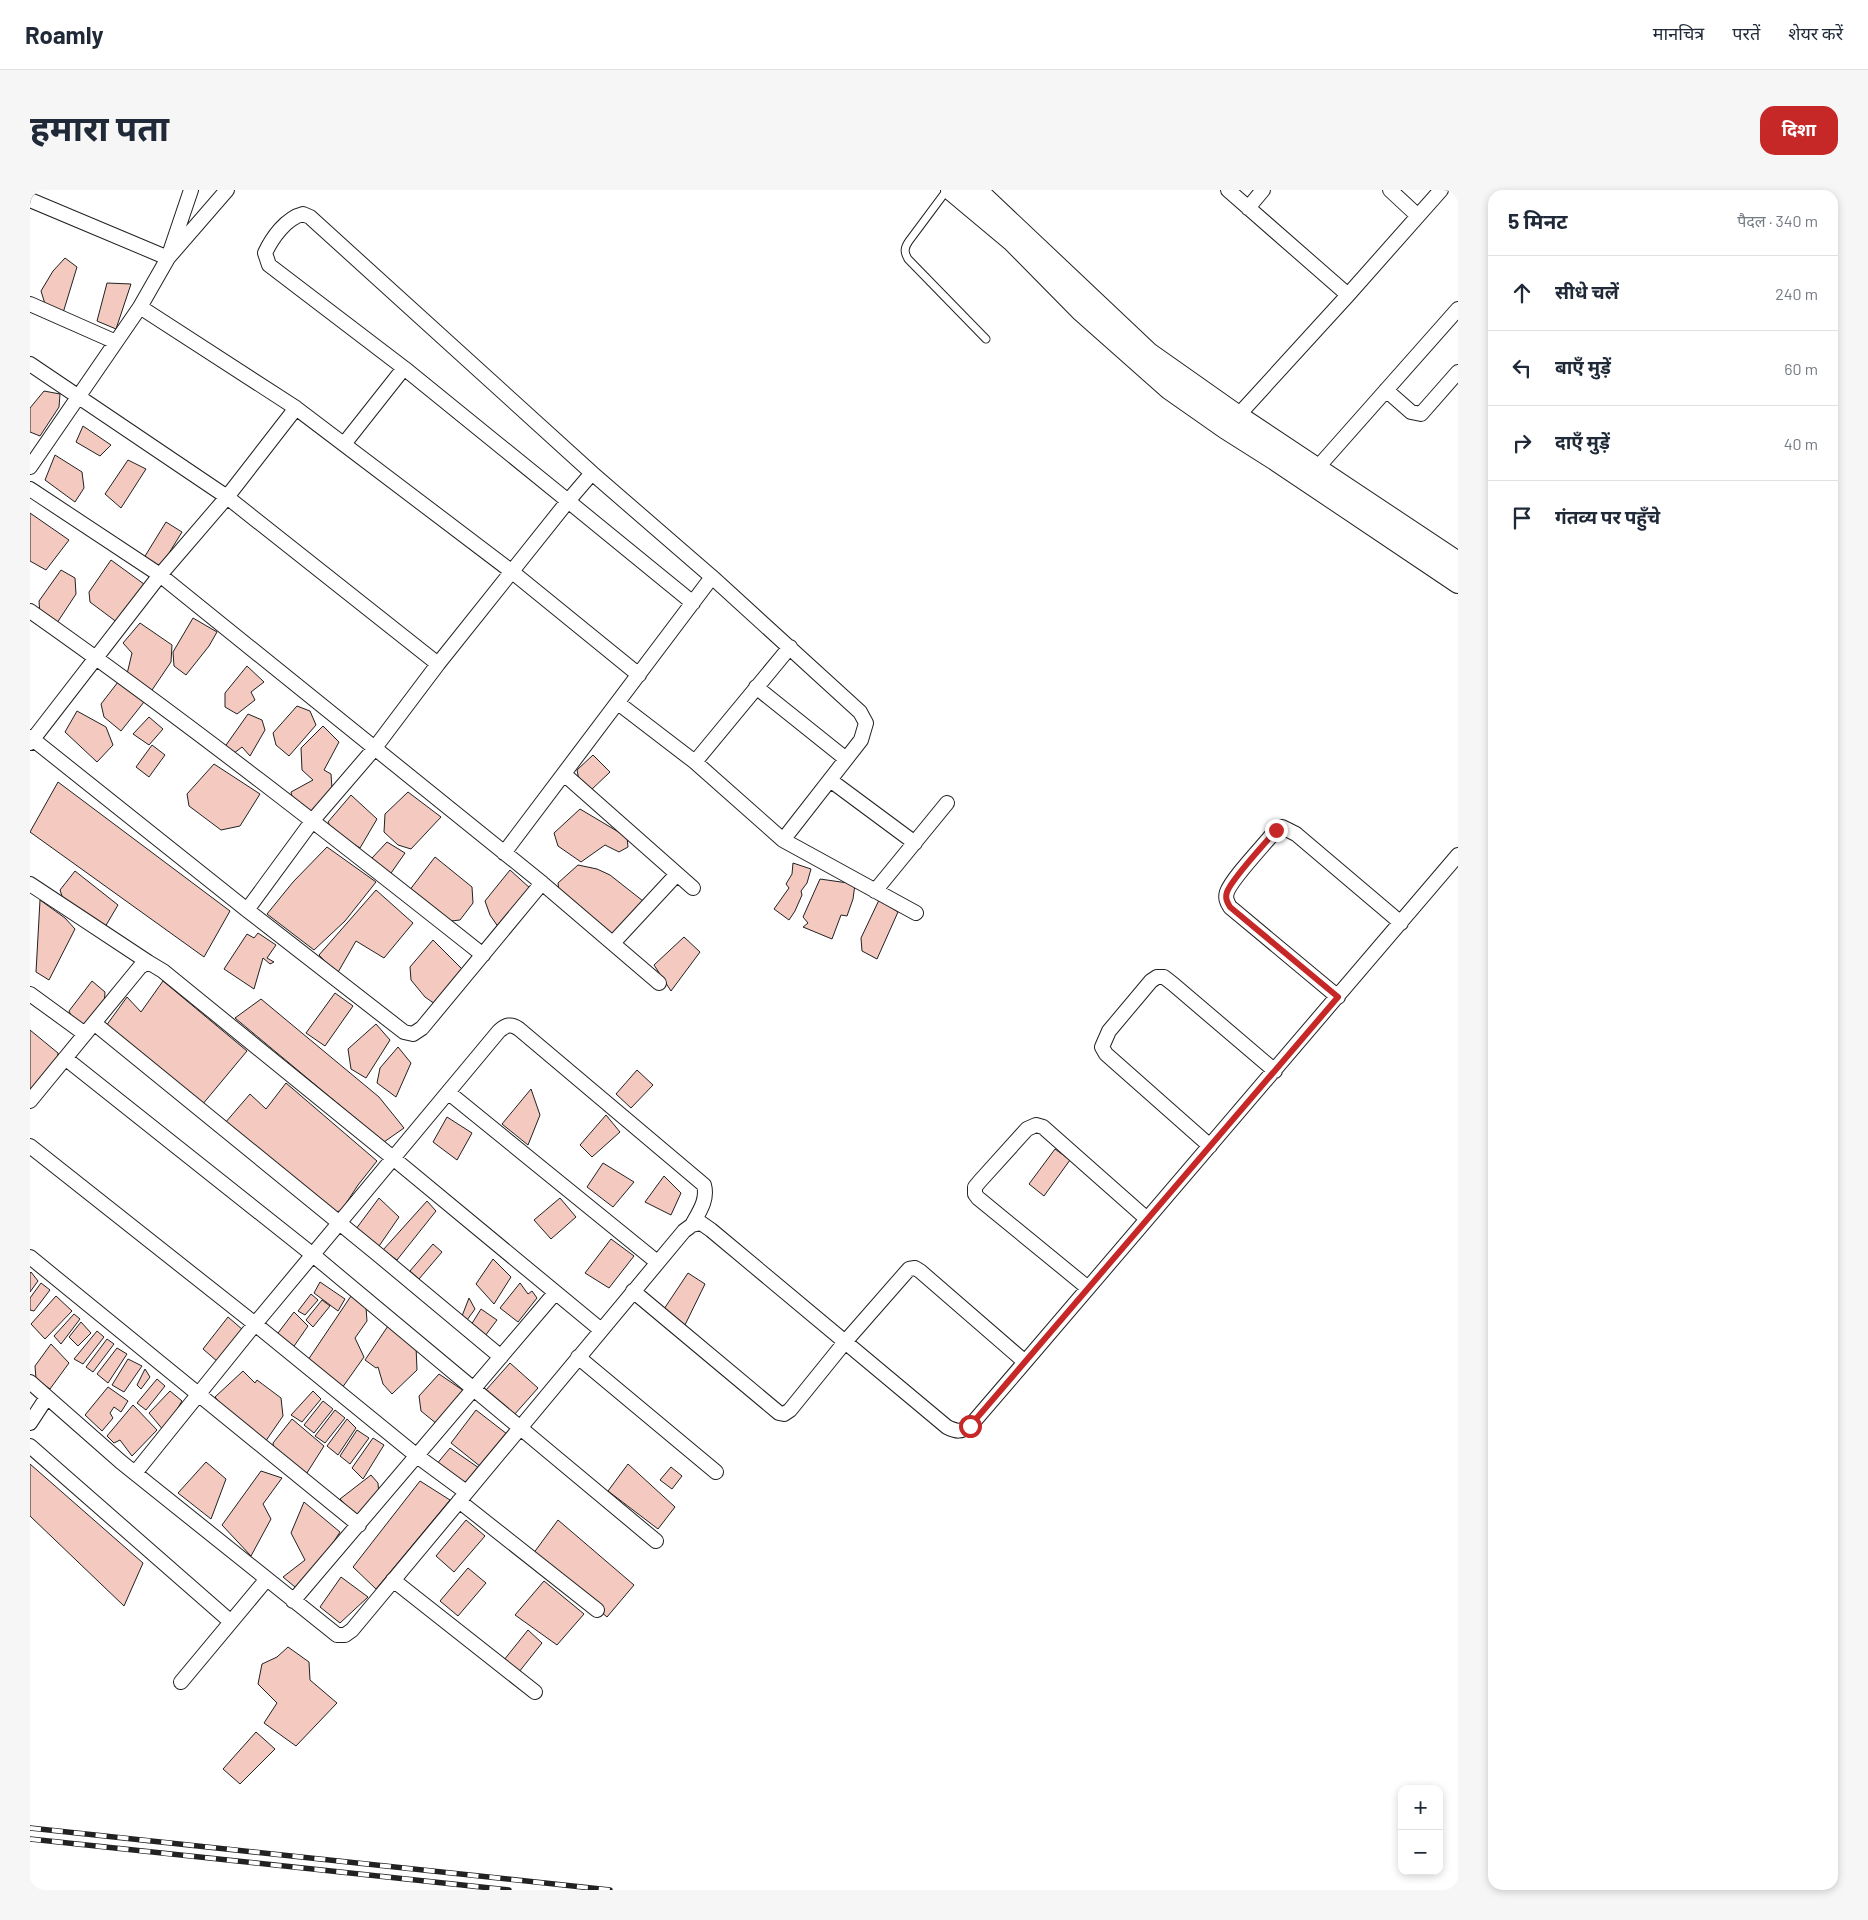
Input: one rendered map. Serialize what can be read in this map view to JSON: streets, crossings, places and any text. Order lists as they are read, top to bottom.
{
  "page": {
    "header": "Roamly",
    "nav": ["मानचित्र", "परतें", "शेयर करें"],
    "title": "हमारा पता",
    "buttons": "दिशा",
    "heading": ["5 मिनट", "पैदल · 340 m"],
    "list": [
      ["सीधे चलें", "240 m"],
      ["बाएँ मुड़ें", "60 m"],
      ["दाएँ मुड़ें", "40 m"],
      "गंतव्य पर पहुँचे"
    ],
    "map_buttons": ["+", "−"]
  }
}
